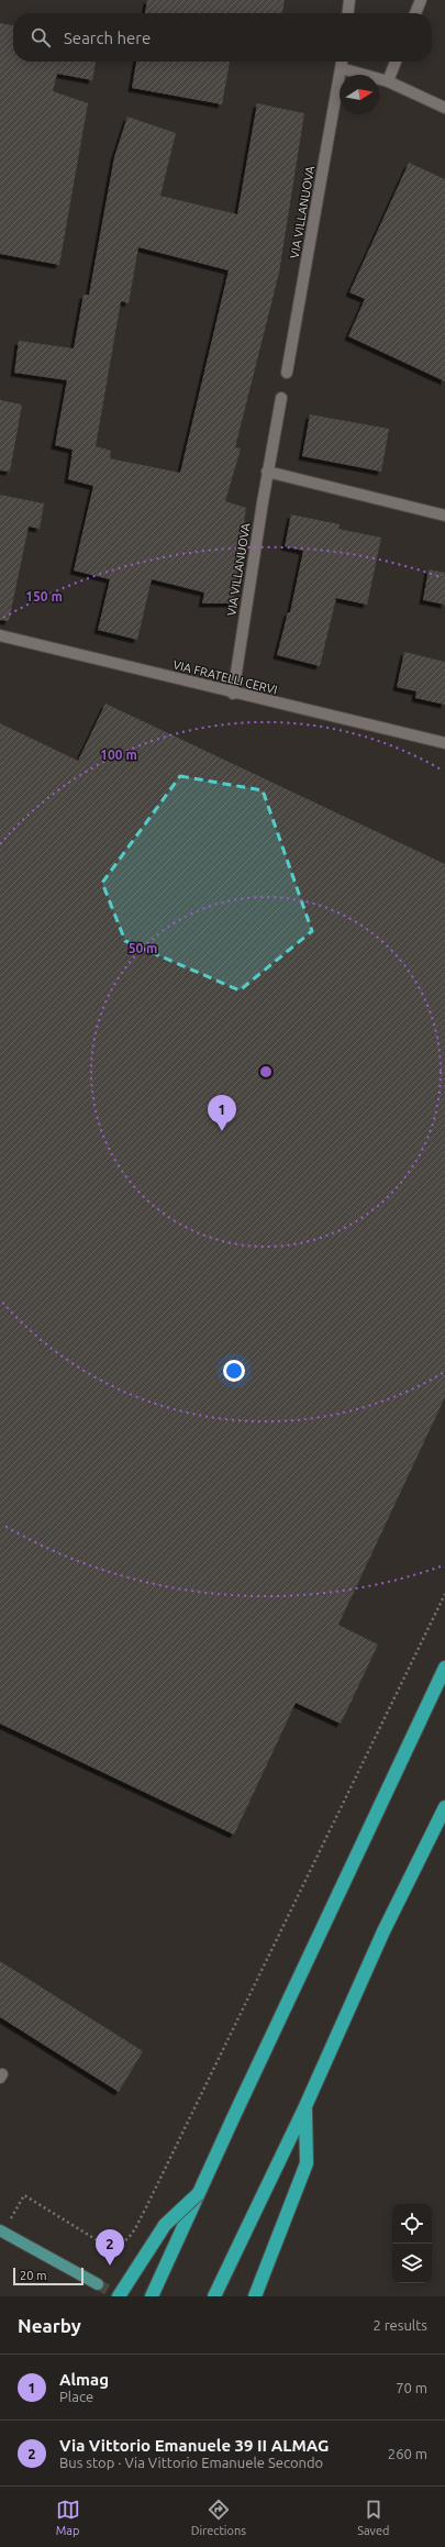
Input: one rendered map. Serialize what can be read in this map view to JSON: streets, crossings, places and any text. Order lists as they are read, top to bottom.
{
  "streets": {
    "street": ["VIA VILLANUOVA", "VIA FRATELLI CERVI"]
  },
  "crossings": [
    ["VIA VILLANUOVA", "VIA FRATELLI CERVI"]
  ],
  "scale_bar": "20 m",
  "north": "right",
  "page": {
    "search": "Search here",
    "pins": ["1", "2"],
    "scale": "20 m",
    "heading": ["Nearby", "2 results"],
    "list": [
      {
        "mark": "1",
        "name": "Almag",
        "note": "Place",
        "value": "70 m"
      },
      {
        "mark": "2",
        "name": "Via Vittorio Emanuele 39 II ALMAG",
        "note": "Bus stop · Via Vittorio Emanuele Secondo",
        "value": "260 m"
      }
    ],
    "nav": ["Map", "Directions", "Saved"]
  },
  "rings": ["150 m", "100 m", "50 m"]
}
